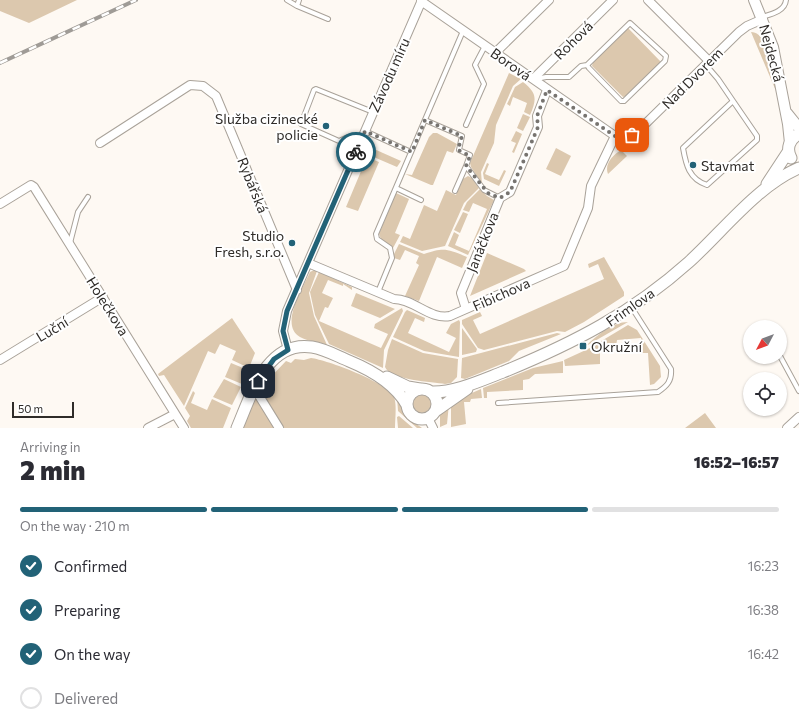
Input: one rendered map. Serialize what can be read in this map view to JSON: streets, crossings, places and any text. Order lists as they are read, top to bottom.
{
  "streets": {
    "main road": ["Frimlova"],
    "street": [
      "Rohová",
      "Nejdecká",
      "Borová",
      "Závodu míru",
      "Nad Dvorem",
      "Rybářská",
      "Janáčkova",
      "Fibichova",
      "Holečkova",
      "Luční"
    ]
  },
  "crossings": [
    ["Rohová", "Borová"],
    ["Nejdecká", "Nad Dvorem"],
    ["Nejdecká", "Frimlova"],
    ["Borová", "Závodu míru"],
    ["Borová", "Nad Dvorem"],
    ["Borová", "Janáčkova"],
    ["Borová", "Fibichova"],
    ["Závodu míru", "Rybářská"],
    ["Závodu míru", "Fibichova"],
    ["Nad Dvorem", "Fibichova"],
    ["Janáčkova", "Fibichova"],
    ["Holečkova", "Luční"]
  ],
  "places": {
    "other": ["Služba cizinecké policie", "Stavmat", "Studio Fresh, s.r.o."],
    "transit": ["Okružní"]
  },
  "scale_bar": "50 m",
  "north": "bottom left",
  "page": {
    "scale": "50 m",
    "heading": ["2 min", "Arriving in", "16:52–16:57"],
    "bar": "On the way · 210 m",
    "list": [
      ["Confirmed", "16:23"],
      ["Preparing", "16:38"],
      ["On the way", "16:42"],
      "Delivered"
    ]
  }
}
